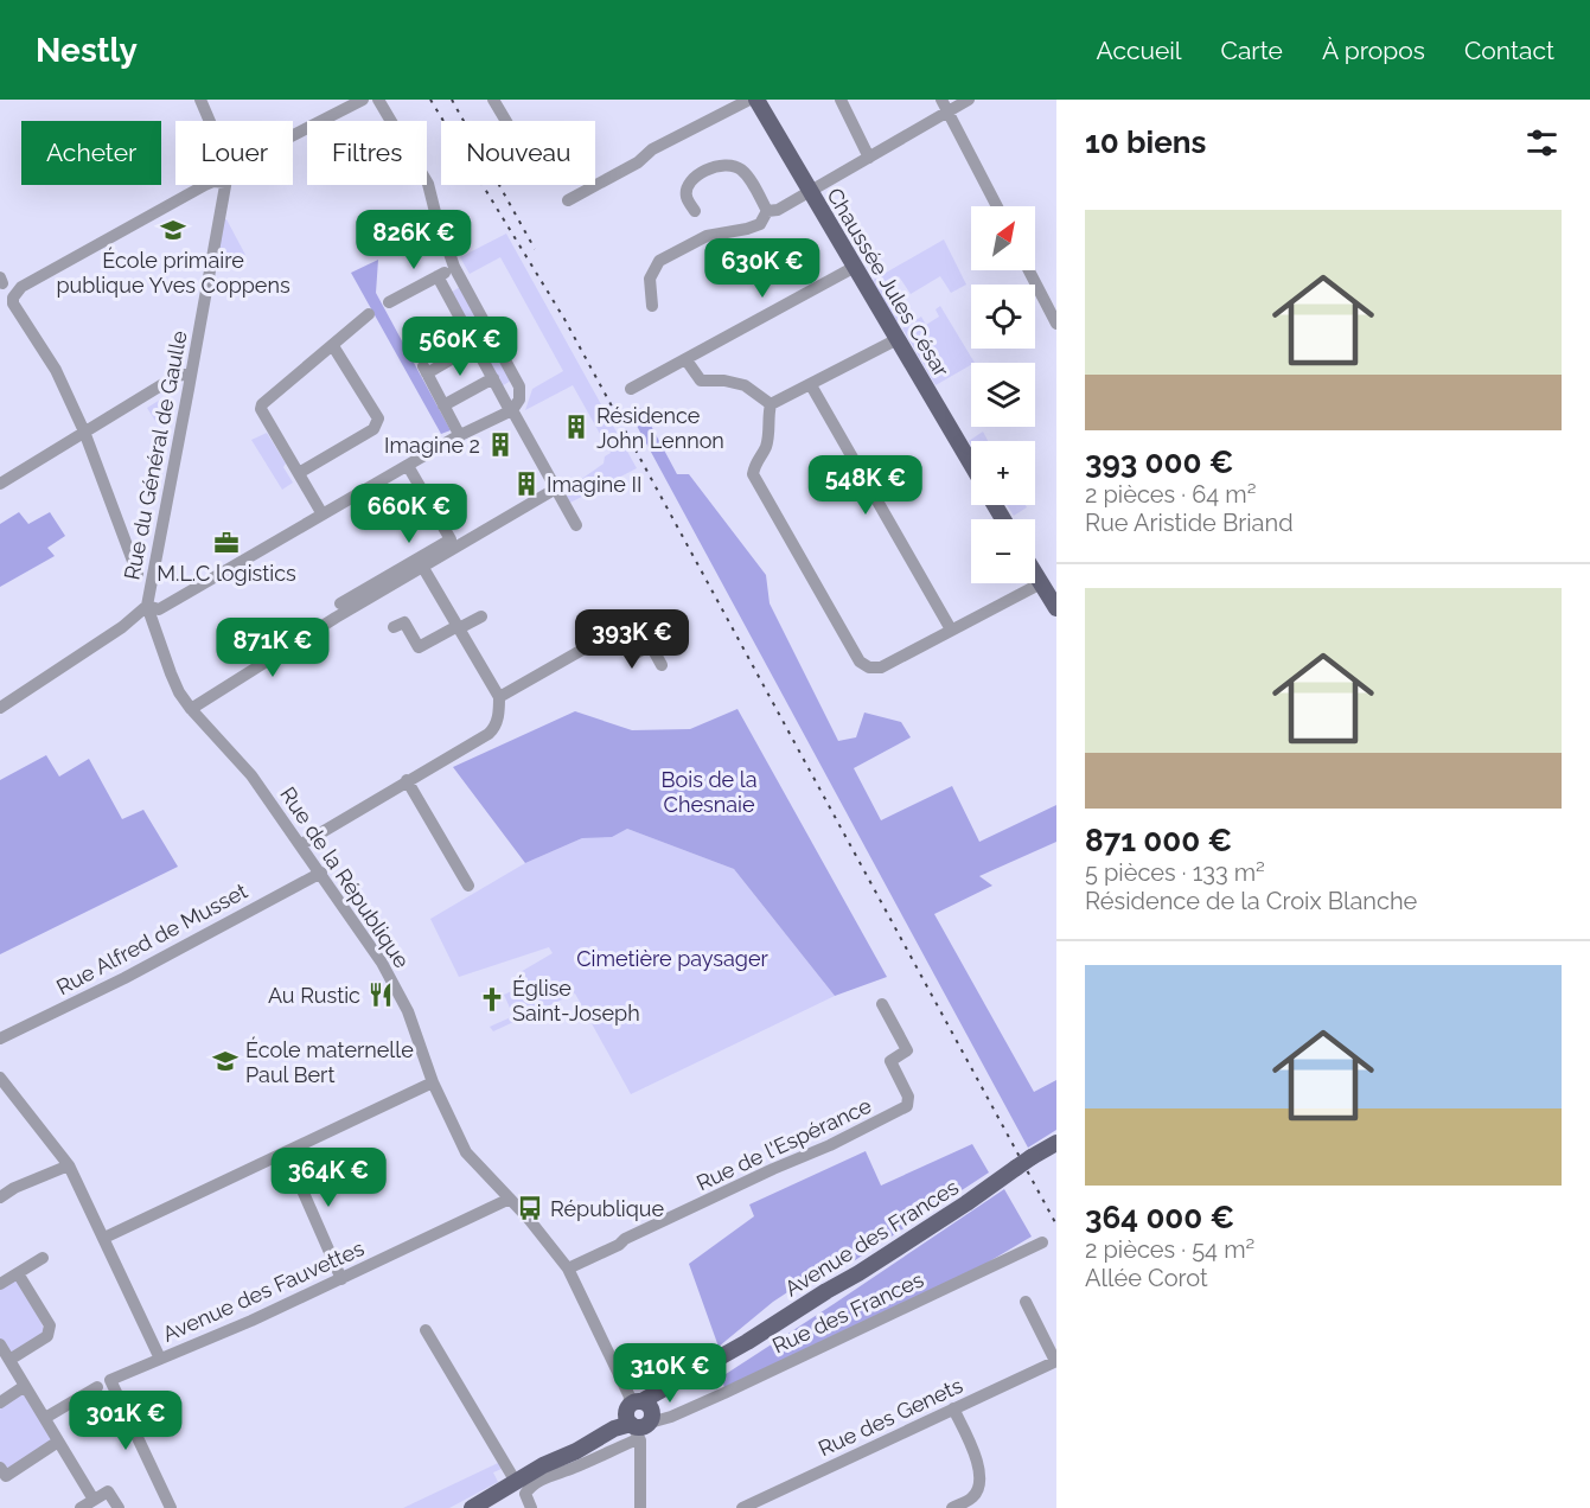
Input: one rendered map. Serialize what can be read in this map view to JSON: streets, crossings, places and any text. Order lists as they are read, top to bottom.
{
  "streets": {
    "main road": ["Chaussée Jules César", "Avenue des Frances"],
    "street": [
      "Rue du Général de Gaulle",
      "Rue de la République",
      "Rue Alfred de Musset",
      "Rue de l'Espérance",
      "Avenue des Fauvettes",
      "Rue des Frances",
      "Rue des Genets"
    ]
  },
  "crossings": [
    ["Rue du Général de Gaulle", "Rue de la République"],
    ["Rue de la République", "Rue Alfred de Musset"],
    ["Rue de la République", "Rue de l'Espérance"],
    ["Rue de la République", "Avenue des Frances"],
    ["Rue de la République", "Avenue des Fauvettes"],
    ["Rue de la République", "Rue des Frances"],
    ["Avenue des Frances", "Rue des Frances"]
  ],
  "parks": ["Bois de la Chesnaie", "Cimetière paysager"],
  "places": {
    "school or university": ["École primaire publique Yves Coppens", "École maternelle Paul Bert"],
    "building": ["Résidence John Lennon", "Imagine 2", "Imagine II"],
    "office": ["M.L.C logistics"],
    "restaurant": ["Au Rustic"],
    "church": ["Église Saint-Joseph"],
    "bus stop": ["République"]
  },
  "north": "top right",
  "page": {
    "header": "Nestly",
    "nav": [
      "Accueil",
      "Carte",
      "À propos",
      "Contact"
    ],
    "heading": "10 biens",
    "chip": [
      "Acheter",
      "Louer",
      "Filtres",
      "Nouveau"
    ],
    "list": [
      {
        "name": "393 000 €",
        "note": "2 pièces · 64 m² · Rue Aristide Briand"
      },
      {
        "name": "871 000 €",
        "note": "5 pièces · 133 m² · Résidence de la Croix Blanche"
      },
      {
        "name": "364 000 €",
        "note": "2 pièces · 54 m² · Allée Corot"
      }
    ],
    "map_buttons": ["+", "−"],
    "price": [
      "826K €",
      "630K €",
      "560K €",
      "548K €",
      "660K €",
      "393K €",
      "871K €",
      "364K €",
      "310K €",
      "301K €"
    ]
  }
}
